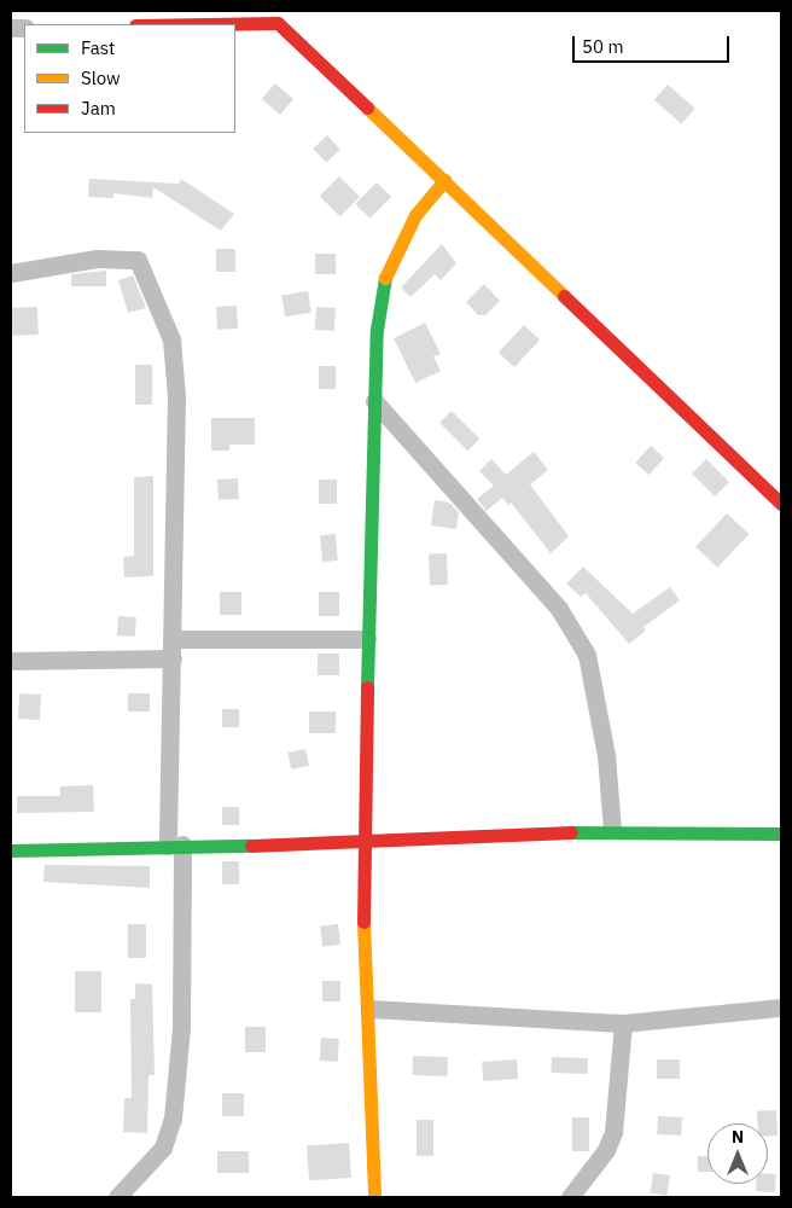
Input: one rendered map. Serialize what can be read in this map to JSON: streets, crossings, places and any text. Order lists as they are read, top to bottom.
{
  "legend": ["Fast", "Slow", "Jam"],
  "scale_bar": "50 m",
  "north": "top"
}
